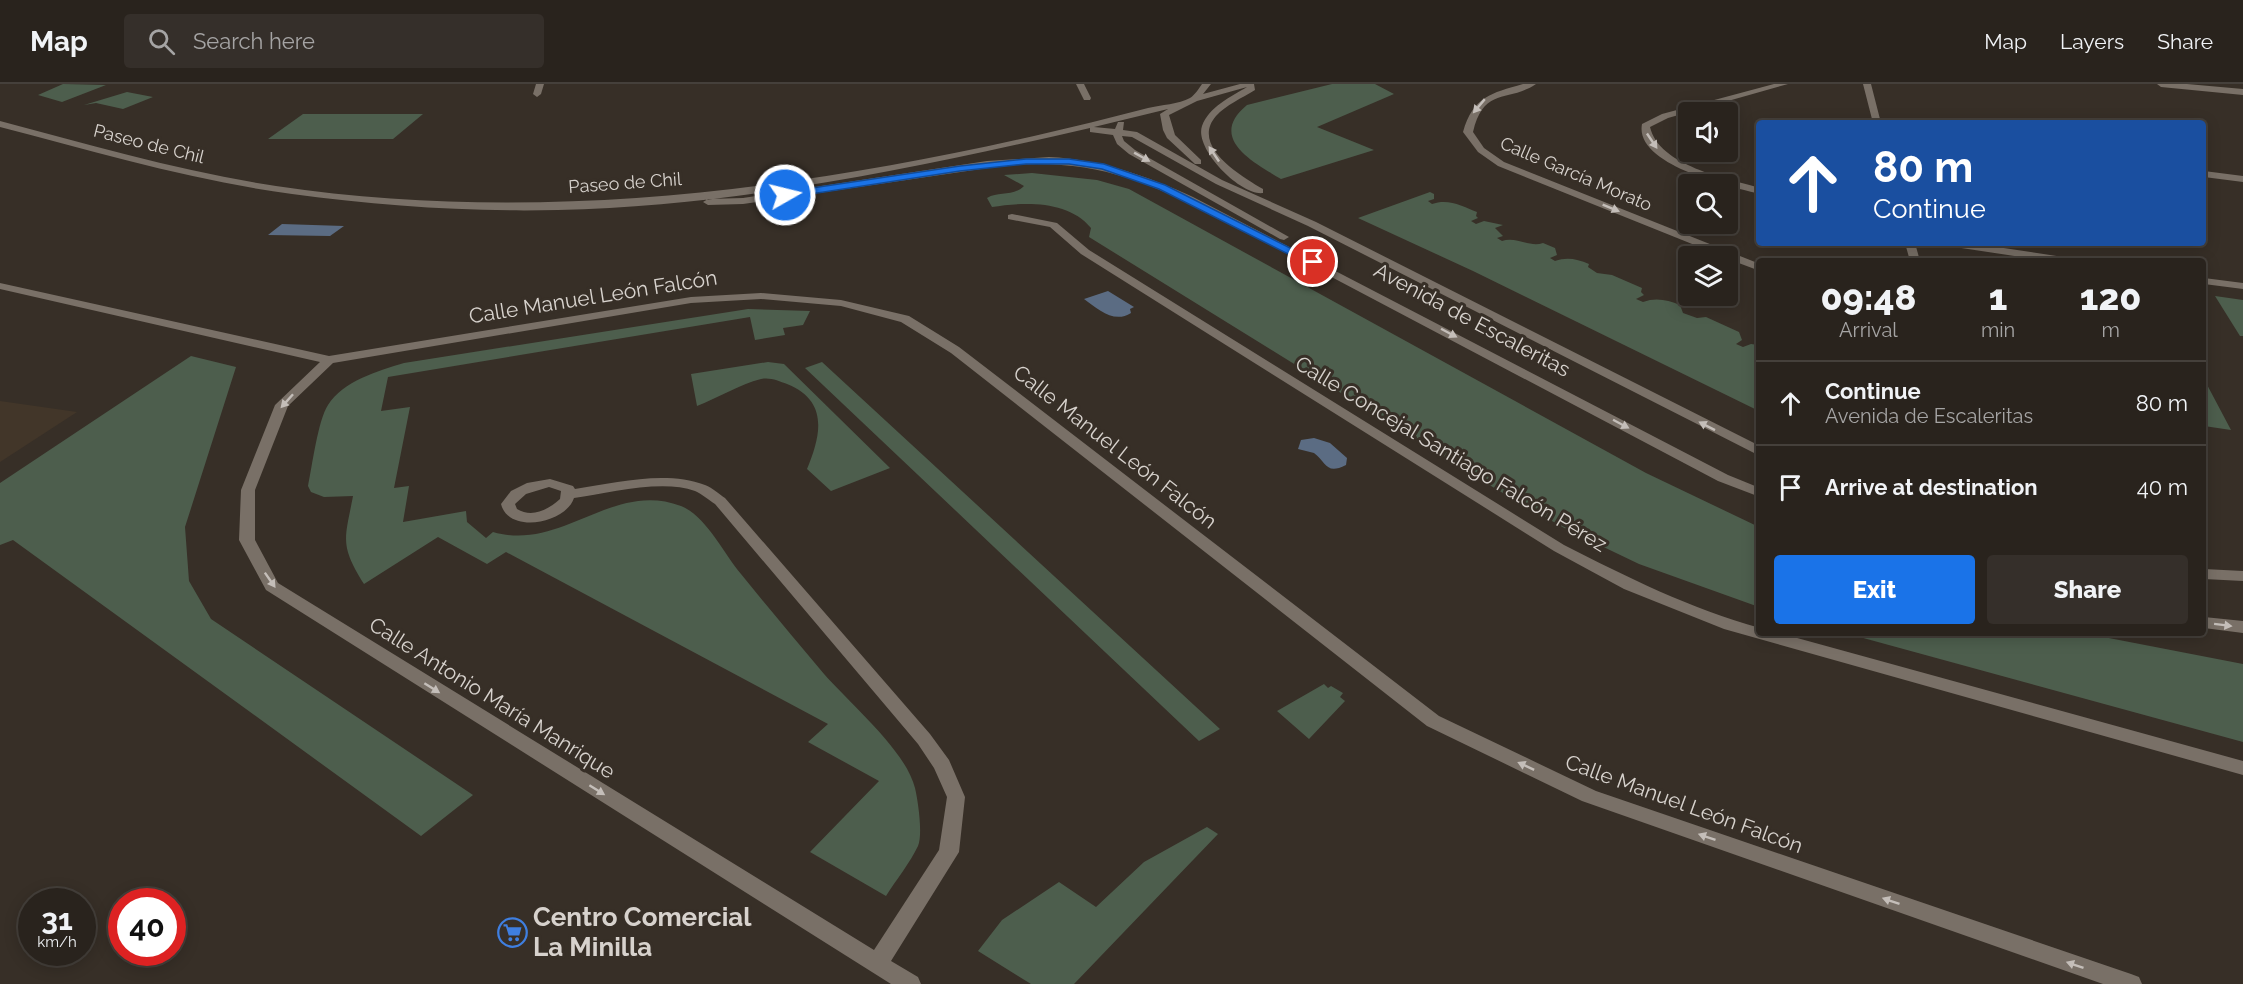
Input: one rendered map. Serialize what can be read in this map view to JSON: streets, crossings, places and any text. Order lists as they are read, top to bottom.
{
  "streets": {
    "street": [
      "Paseo de Chil",
      "Calle García Morato",
      "Calle Manuel León Falcón",
      "Avenida de Escaleritas",
      "Calle Concejal Santiago Falcón Pérez",
      "Calle Antonio María Manrique"
    ]
  },
  "crossings": [
    ["Paseo de Chil", "Avenida de Escaleritas"],
    ["Calle Manuel León Falcón", "Calle Antonio María Manrique"]
  ],
  "one_way": ["Calle Manuel León Falcón", "Calle Antonio María Manrique"],
  "places": {
    "supermarket": ["Centro Comercial La Minilla"]
  },
  "page": {
    "header": "Map",
    "search": "Search here",
    "nav": ["Map", "Layers", "Share"],
    "turn": ["80 m", "Continue"],
    "eta": [
      "09:48",
      "Arrival",
      "1",
      "min",
      "120",
      "m"
    ],
    "list": [
      {
        "name": "Continue",
        "note": "Avenida de Escaleritas",
        "value": "80 m"
      },
      {
        "name": "Arrive at destination",
        "value": "40 m"
      }
    ],
    "buttons": ["Exit", "Share"],
    "speed": "31 km/h",
    "limit": "40"
  }
}
